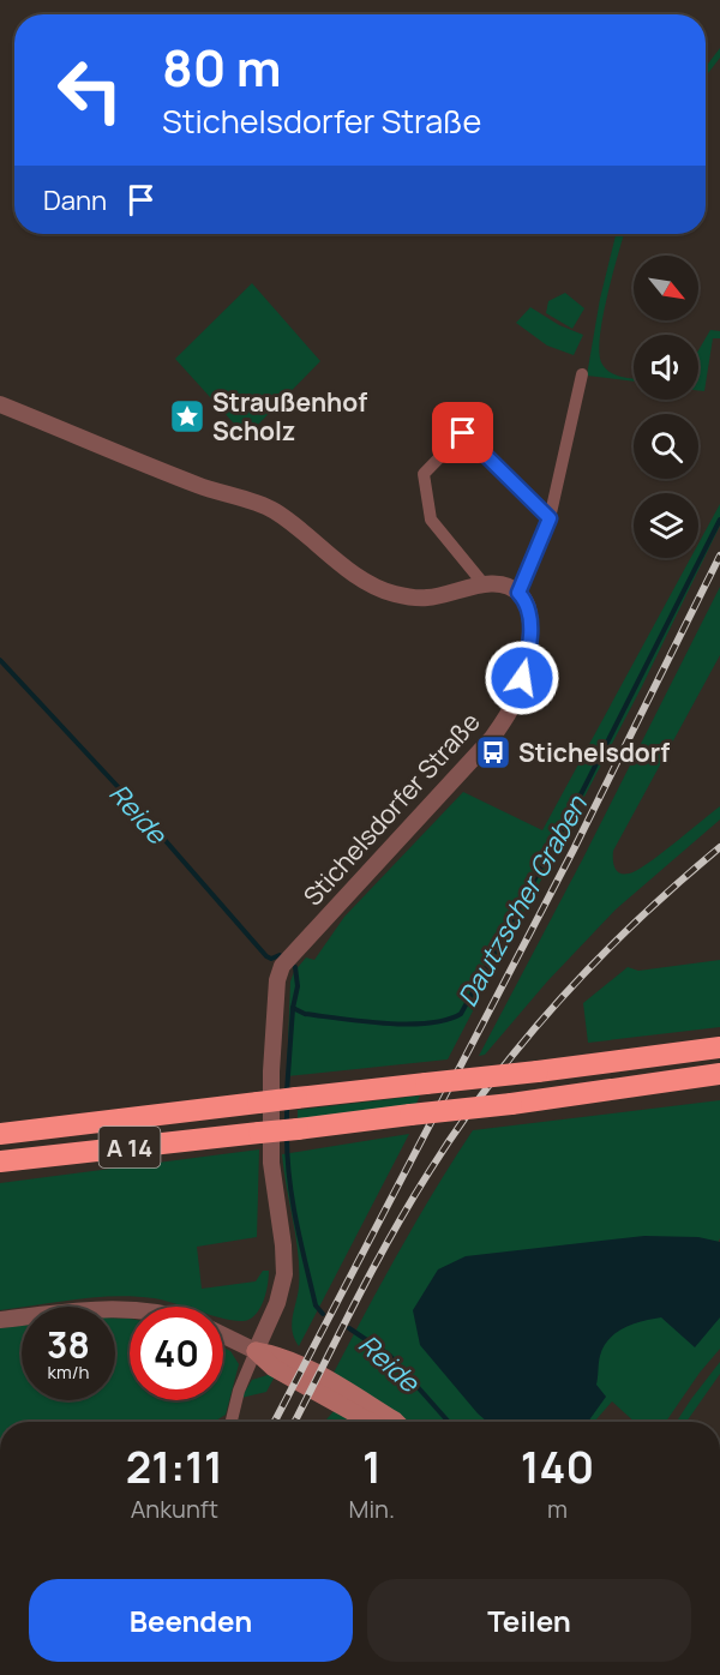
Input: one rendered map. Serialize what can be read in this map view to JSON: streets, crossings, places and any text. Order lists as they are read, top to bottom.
{
  "streets": {
    "highway": ["A 14"],
    "street": ["Stichelsdorfer Straße"]
  },
  "water": ["Reide", "Dautzscher Graben"],
  "places": {
    "place": ["Straußenhof Scholz"],
    "bus stop": ["Stichelsdorf"]
  },
  "north": "bottom right",
  "page": {
    "turn": ["80 m", "Stichelsdorfer Straße"],
    "then": "Dann",
    "speed": "38 km/h",
    "limit": "40",
    "eta": [
      "21:11",
      "Ankunft",
      "1",
      "Min.",
      "140",
      "m"
    ],
    "buttons": ["Beenden", "Teilen"]
  }
}
